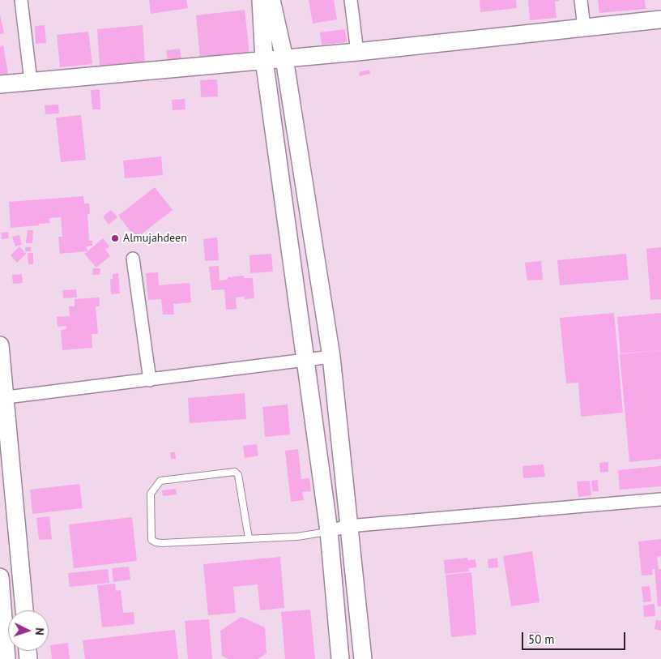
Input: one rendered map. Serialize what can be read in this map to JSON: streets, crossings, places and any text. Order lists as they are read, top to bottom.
{
  "places": ["Almujahdeen"],
  "scale_bar": "50 m",
  "north": "right"
}
